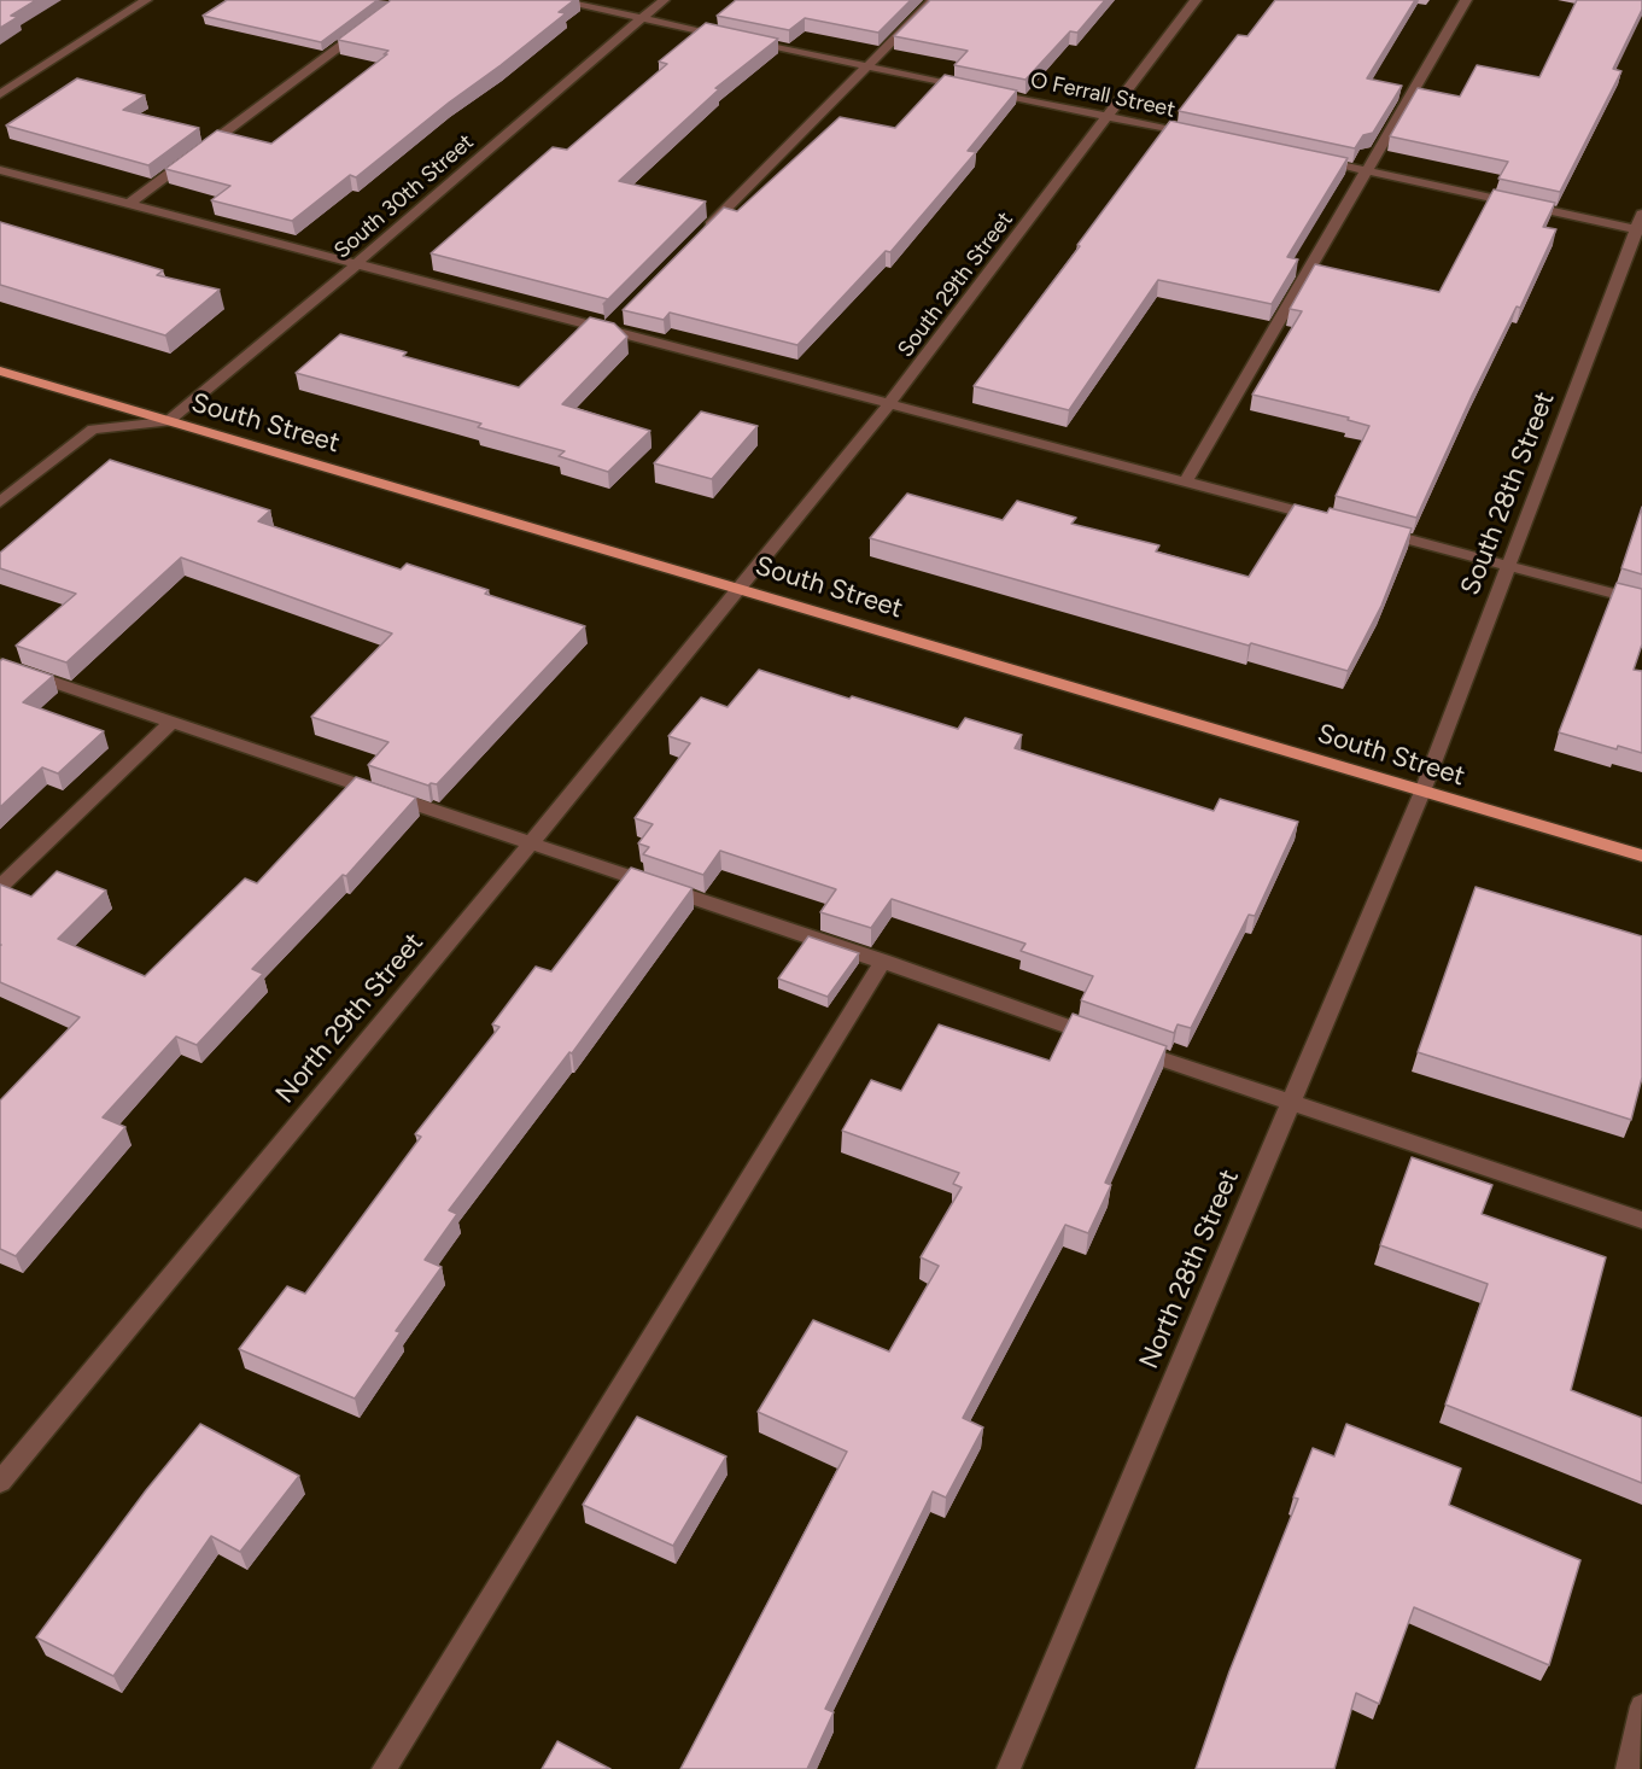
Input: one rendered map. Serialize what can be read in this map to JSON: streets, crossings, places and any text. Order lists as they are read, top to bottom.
{
  "streets": {
    "main road": ["South Street"],
    "street": [
      "O Ferrall Street",
      "South 30th Street",
      "South 29th Street",
      "South 28th Street",
      "North 29th Street",
      "North 28th Street"
    ]
  },
  "crossings": [
    ["O Ferrall Street", "South 29th Street"],
    ["South 30th Street", "South Street"],
    ["South 29th Street", "South Street"],
    ["South 29th Street", "North 29th Street"],
    ["South Street", "South 28th Street"],
    ["South Street", "North 29th Street"],
    ["South Street", "North 28th Street"],
    ["South 28th Street", "North 28th Street"]
  ]
}
